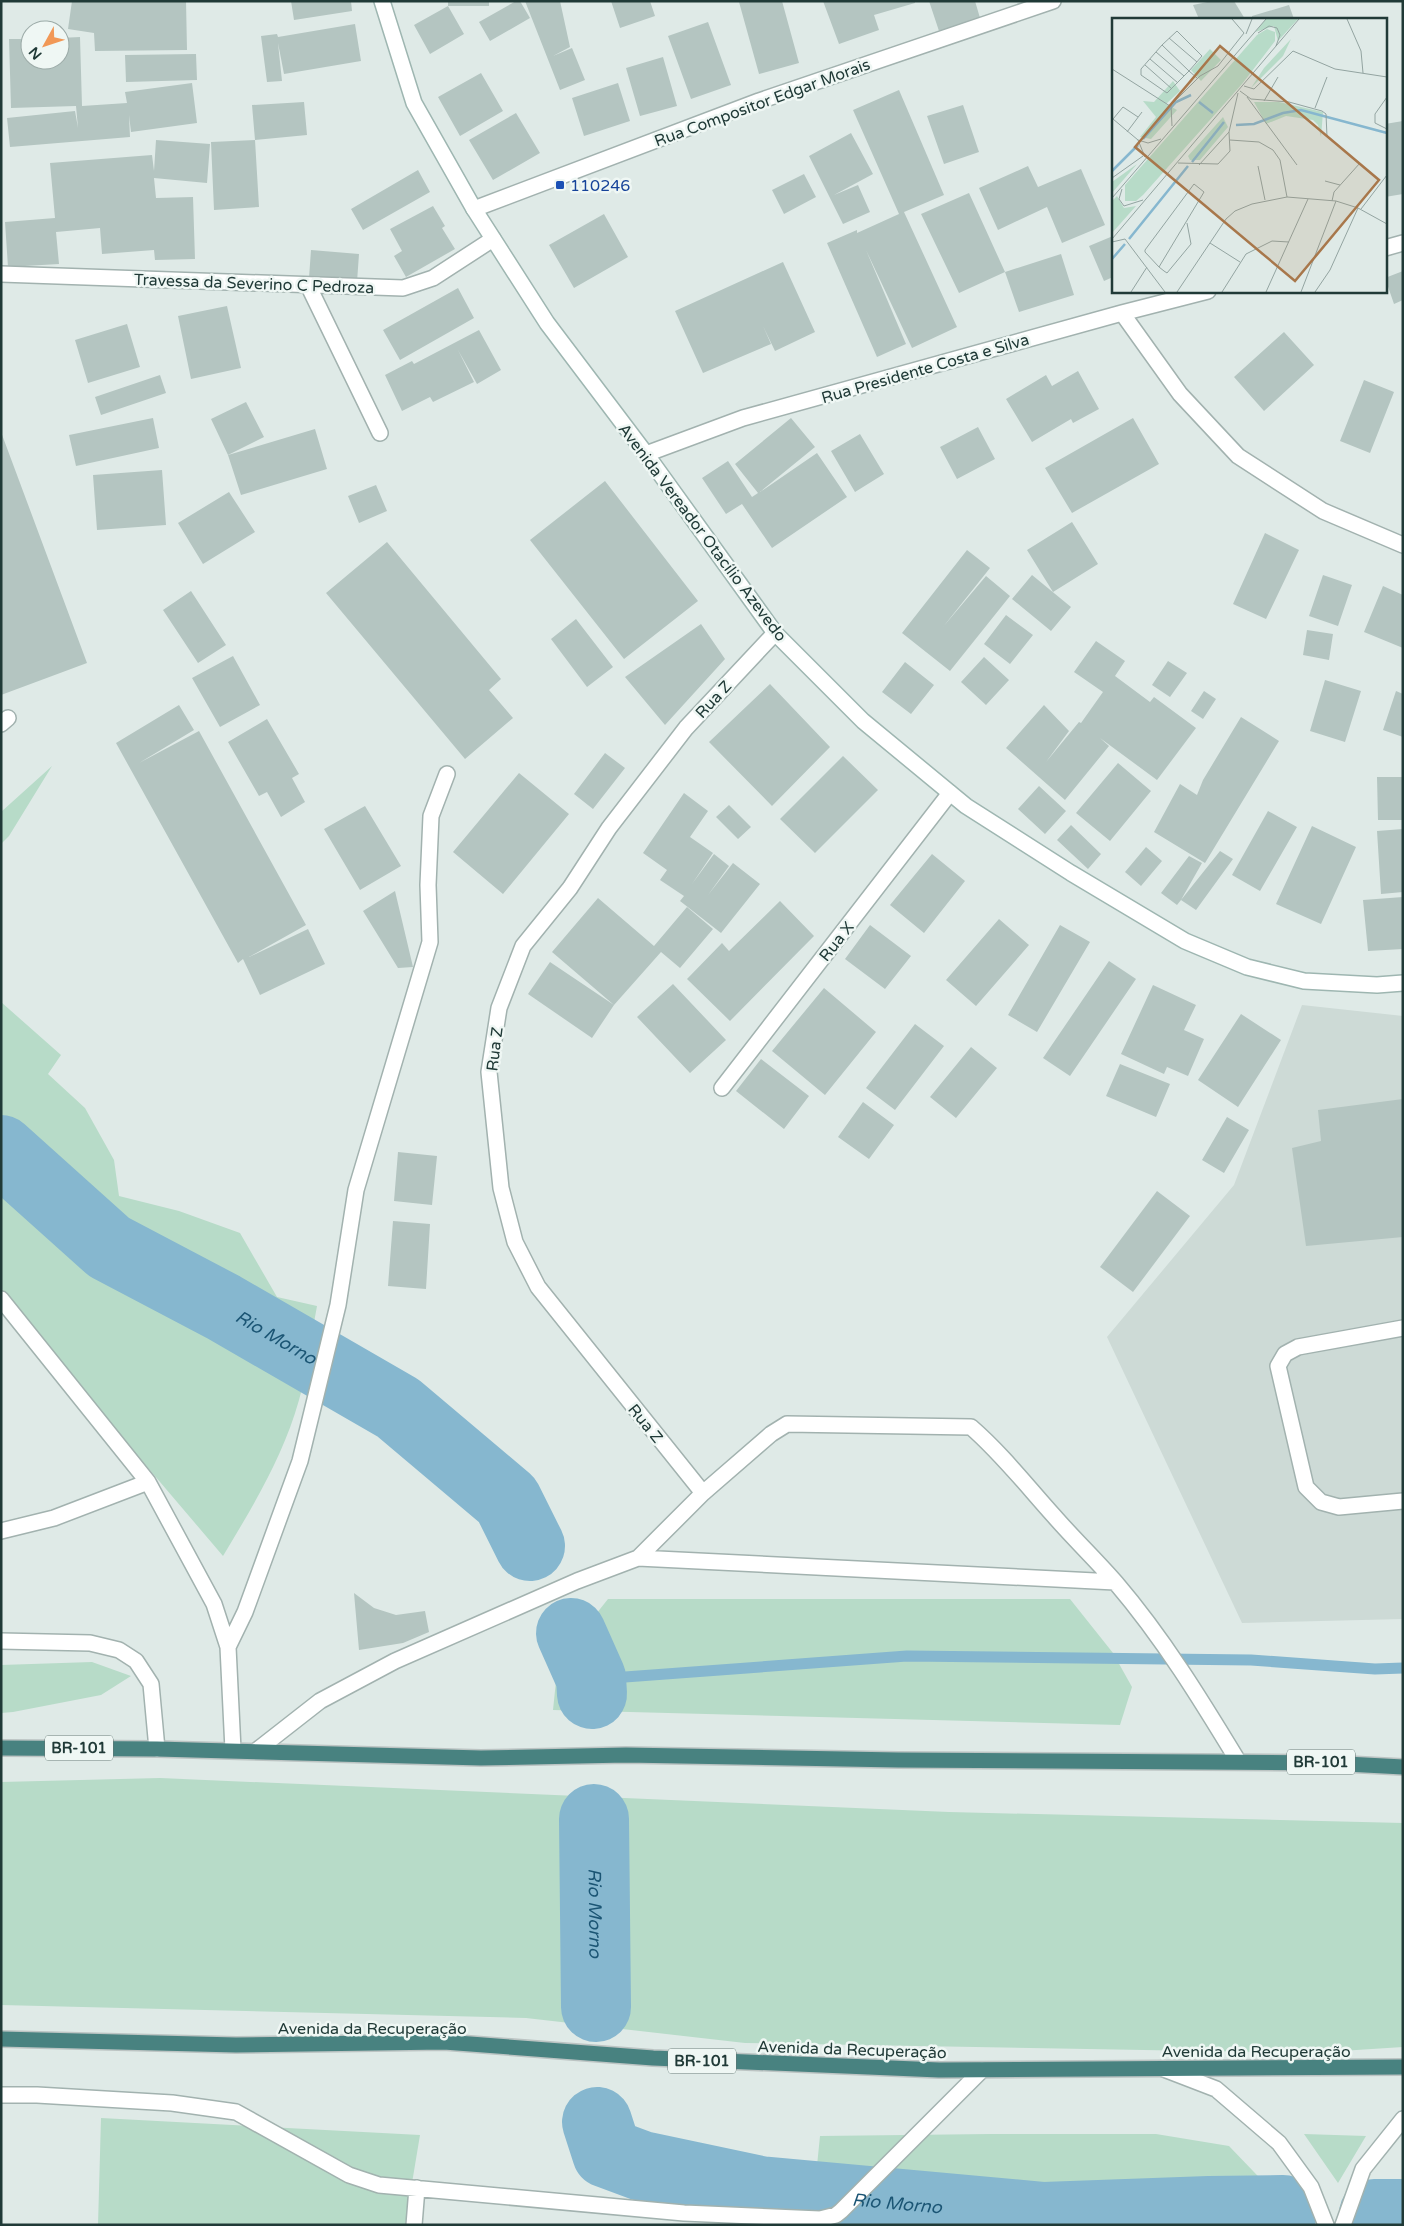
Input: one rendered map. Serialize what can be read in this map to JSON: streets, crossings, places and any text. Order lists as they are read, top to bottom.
{
  "streets": {
    "highway": ["BR-101", "Avenida da Recuperação"],
    "street": [
      "Rua Compositor Edgar Morais",
      "Travessa da Severino C Pedroza",
      "Rua Presidente Costa e Silva",
      "Avenida Vereador Otacílio Azevedo",
      "Rua Z",
      "Rua X"
    ]
  },
  "crossings": [
    ["Rua Compositor Edgar Morais", "Avenida Vereador Otacílio Azevedo"],
    ["Travessa da Severino C Pedroza", "Avenida Vereador Otacílio Azevedo"],
    ["Rua Presidente Costa e Silva", "Avenida Vereador Otacílio Azevedo"],
    ["Avenida Vereador Otacílio Azevedo", "Rua Z"],
    ["Avenida Vereador Otacílio Azevedo", "Rua X"]
  ],
  "water": ["Rio Morno"],
  "places": {
    "transit": ["110246"]
  },
  "north": "bottom left"
}
